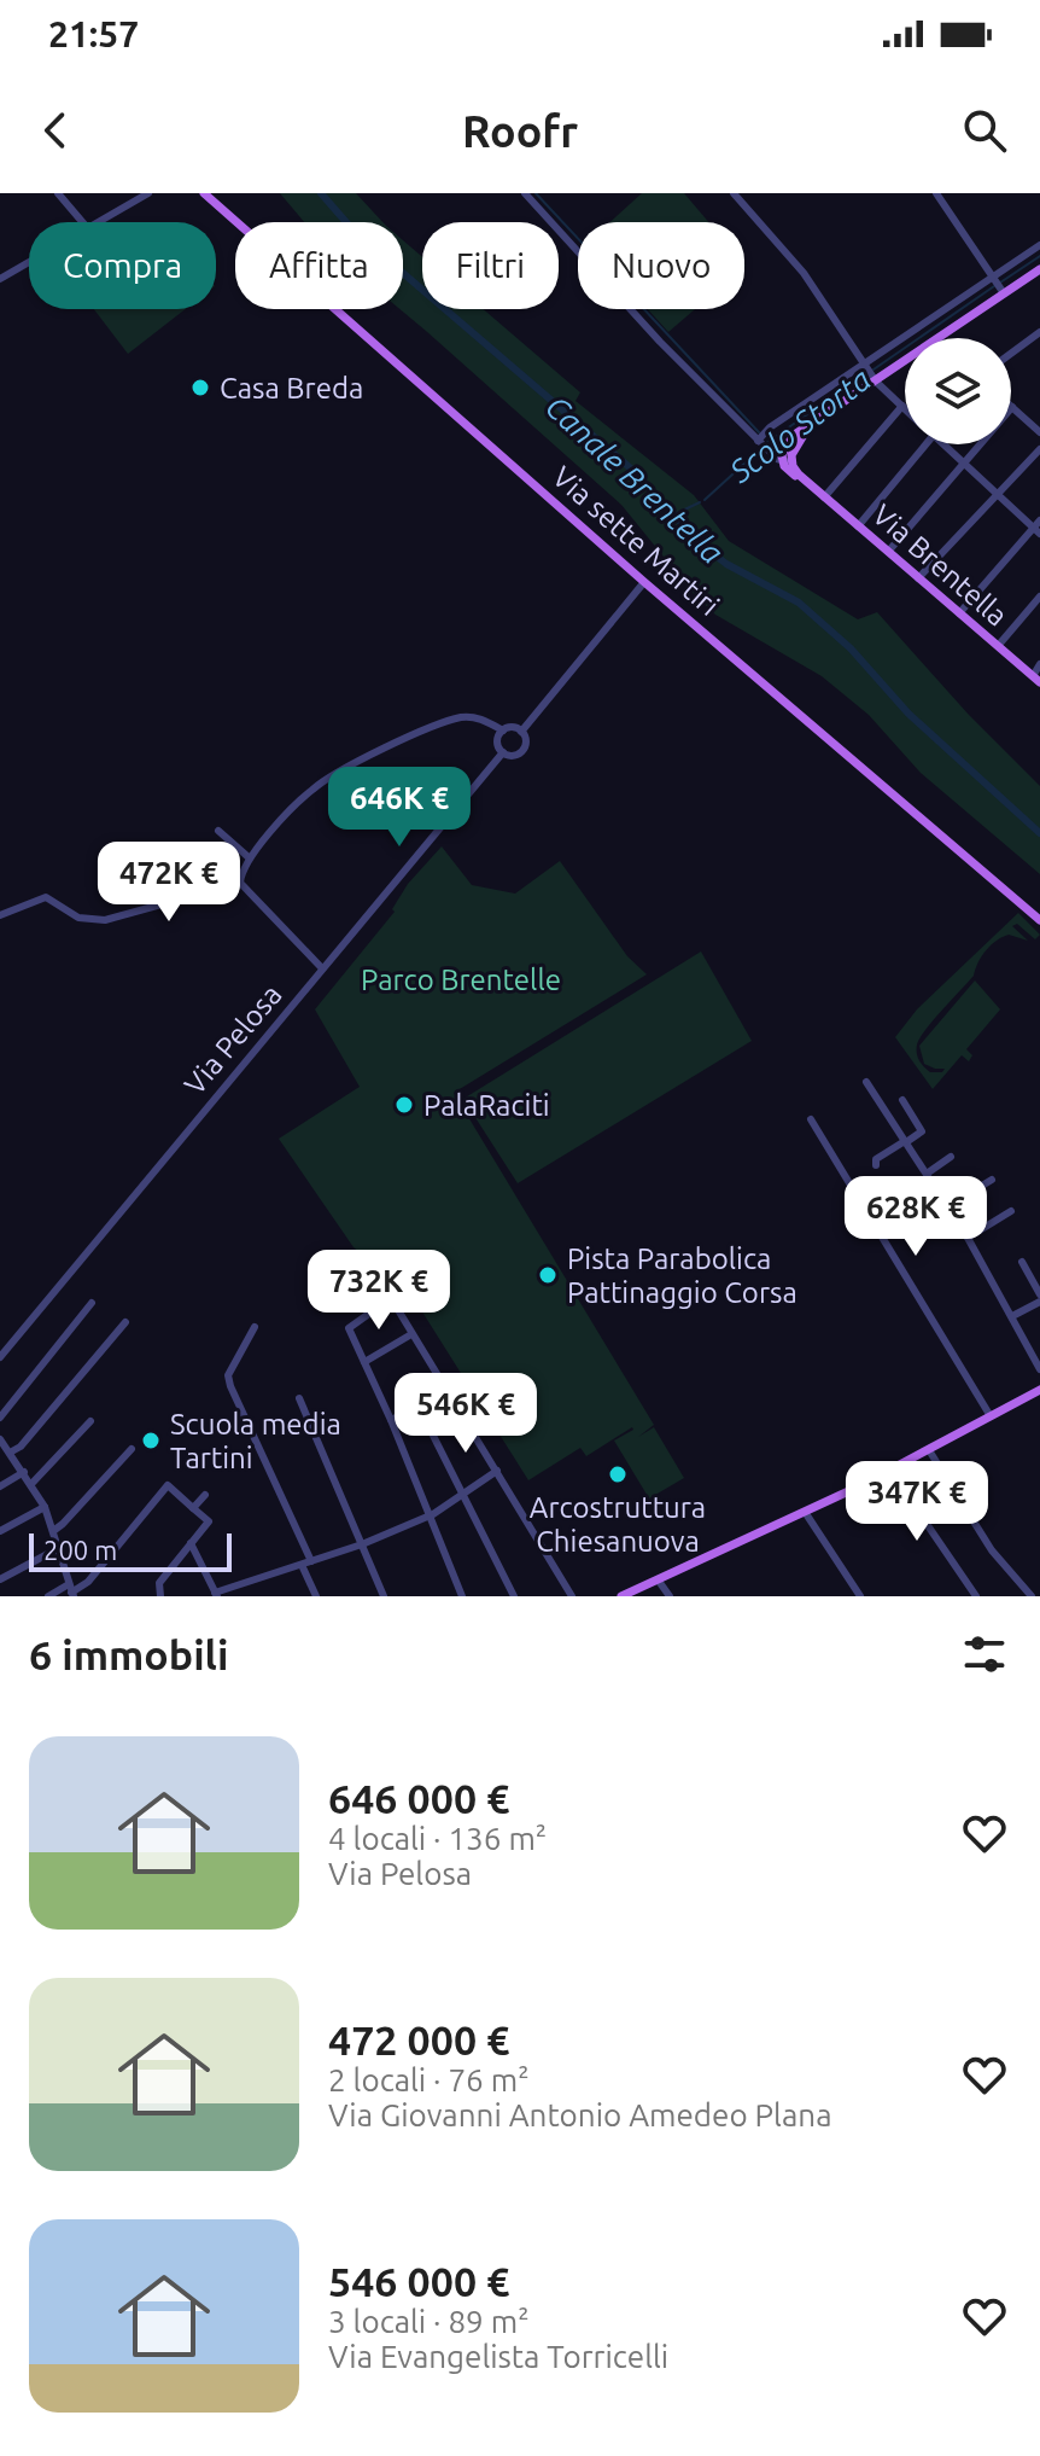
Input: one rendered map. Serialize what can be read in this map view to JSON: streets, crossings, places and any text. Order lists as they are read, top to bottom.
{
  "streets": {
    "main road": ["Via sette Martiri", "Via Brentella"],
    "street": ["Via Pelosa"]
  },
  "crossings": [
    ["Via sette Martiri", "Via Pelosa"]
  ],
  "water": ["Scolo Storta", "Canale Brentella"],
  "parks": ["Parco Brentelle"],
  "places": [
    "Casa Breda",
    "PalaRaciti",
    "Pista Parabolica Pattinaggio Corsa",
    "Scuola media Tartini",
    "Arcostruttura Chiesanuova"
  ],
  "scale_bar": "200 m",
  "page": {
    "status": "21:57",
    "header": "Roofr",
    "chip": [
      "Compra",
      "Affitta",
      "Filtri",
      "Nuovo"
    ],
    "price": [
      "646K €",
      "472K €",
      "628K €",
      "732K €",
      "546K €",
      "347K €"
    ],
    "scale": "200 m",
    "heading": "6 immobili",
    "list": [
      {
        "name": "646 000 €",
        "note": "4 locali · 136 m² · Via Pelosa"
      },
      {
        "name": "472 000 €",
        "note": "2 locali · 76 m² · Via Giovanni Antonio Amedeo Plana"
      },
      {
        "name": "546 000 €",
        "note": "3 locali · 89 m² · Via Evangelista Torricelli"
      }
    ]
  }
}
